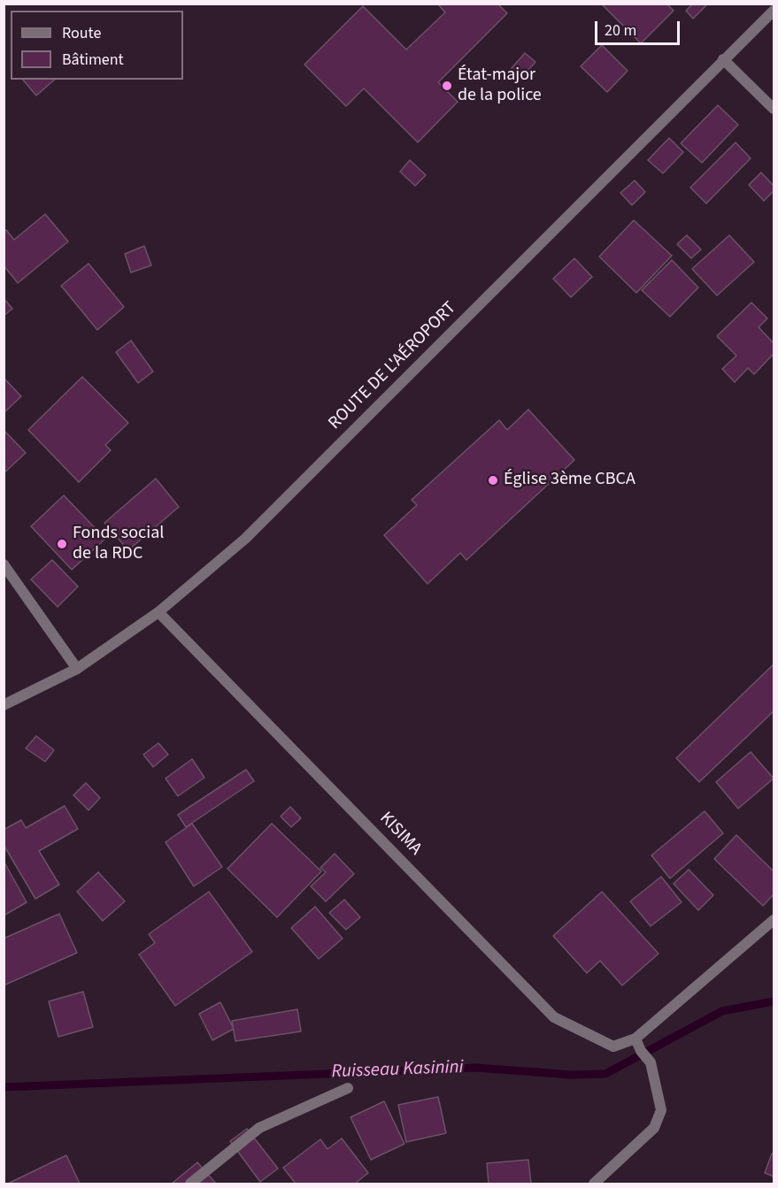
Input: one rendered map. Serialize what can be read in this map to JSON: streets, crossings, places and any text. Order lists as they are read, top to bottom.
{
  "streets": {
    "street": ["ROUTE DE L'AÉROPORT", "KISIMA"]
  },
  "crossings": [
    ["ROUTE DE L'AÉROPORT", "KISIMA"]
  ],
  "water": ["Ruisseau Kasinini"],
  "places": ["État-major de la police", "Église 3ème CBCA", "Fonds social de la RDC"],
  "legend": ["Route", "Bâtiment"],
  "scale_bar": "20 m"
}
